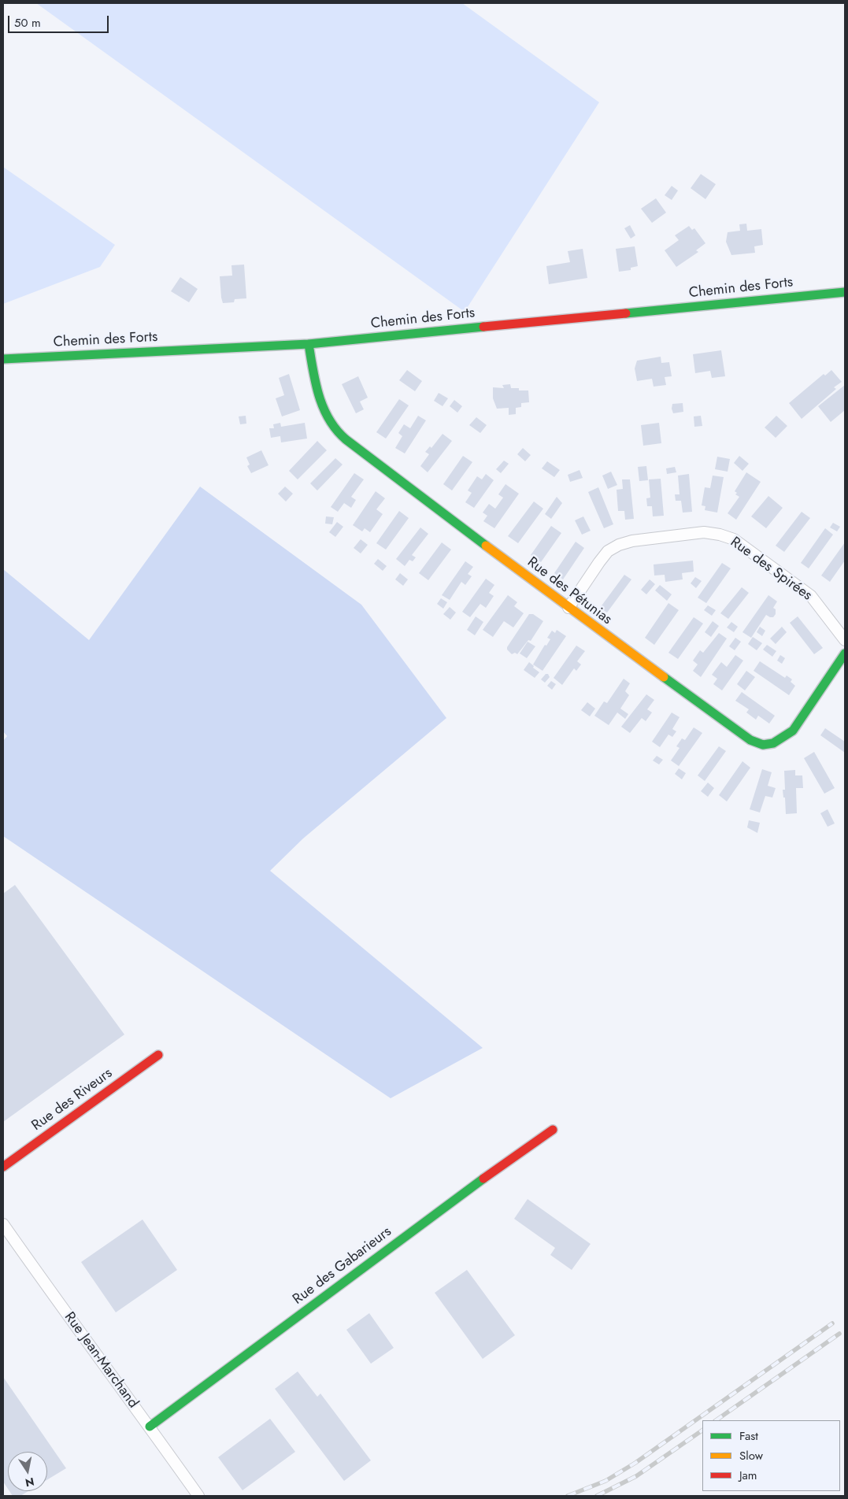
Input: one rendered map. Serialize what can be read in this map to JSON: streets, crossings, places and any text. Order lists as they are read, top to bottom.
{
  "streets": {
    "street": [
      "Chemin des Forts",
      "Rue des Spirées",
      "Rue des Pétunias",
      "Rue des Riveurs",
      "Rue des Gabarieurs",
      "Rue Jean-Marchand"
    ]
  },
  "crossings": [
    ["Chemin des Forts", "Rue des Pétunias"],
    ["Rue des Spirées", "Rue des Pétunias"],
    ["Rue des Gabarieurs", "Rue Jean-Marchand"]
  ],
  "legend": ["Fast", "Slow", "Jam"],
  "scale_bar": "50 m",
  "north": "bottom"
}
